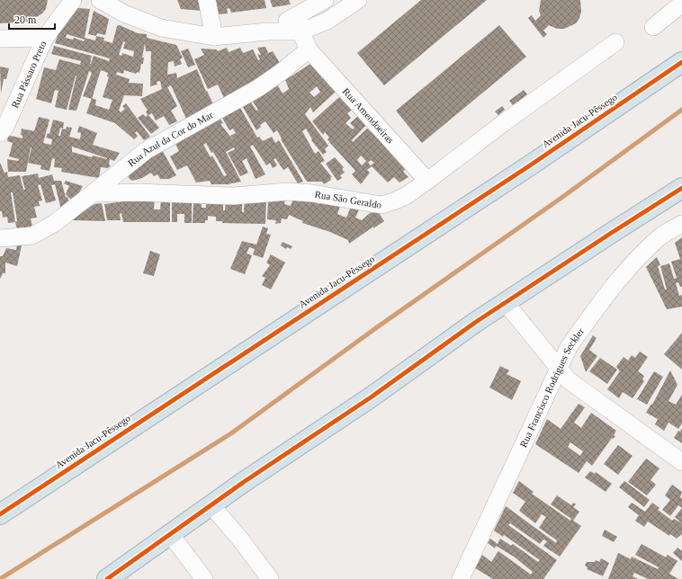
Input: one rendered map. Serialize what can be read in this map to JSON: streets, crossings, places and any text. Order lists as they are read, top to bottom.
{
  "streets": {
    "highway": ["Avenida Jacu-Pêssego"],
    "street": [
      "Rua Pássaro Preto",
      "Rua Amendoeiras",
      "Rua Azul da Cor do Mar",
      "Rua São Geraldo",
      "Rua Francisco Rodrigues Seckler"
    ]
  },
  "crossings": [
    ["Rua Amendoeiras", "Rua Azul da Cor do Mar"],
    ["Rua Amendoeiras", "Rua São Geraldo"],
    ["Rua Azul da Cor do Mar", "Rua São Geraldo"]
  ],
  "scale_bar": "20 m"
}
